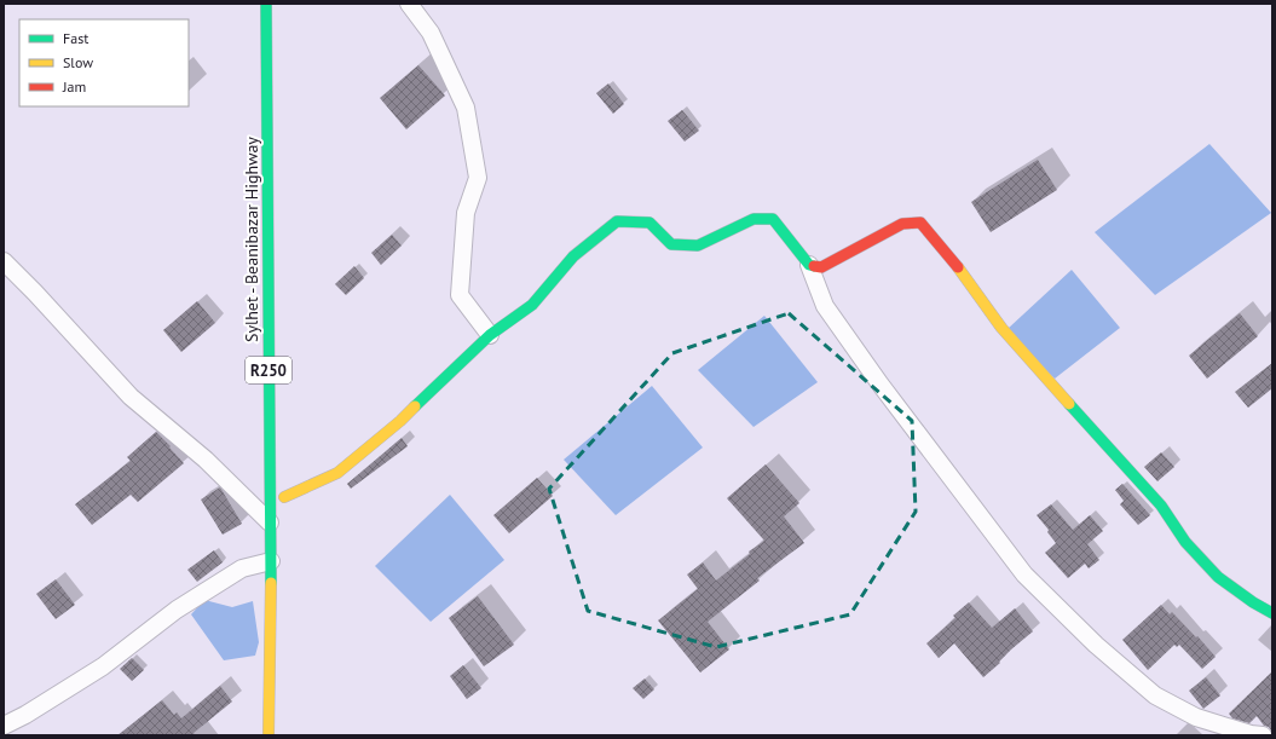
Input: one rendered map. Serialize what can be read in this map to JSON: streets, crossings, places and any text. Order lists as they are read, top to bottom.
{
  "streets": {
    "street": ["Sylhet - Beanibazar Highway", "R250"]
  },
  "legend": ["Fast", "Slow", "Jam"]
}
